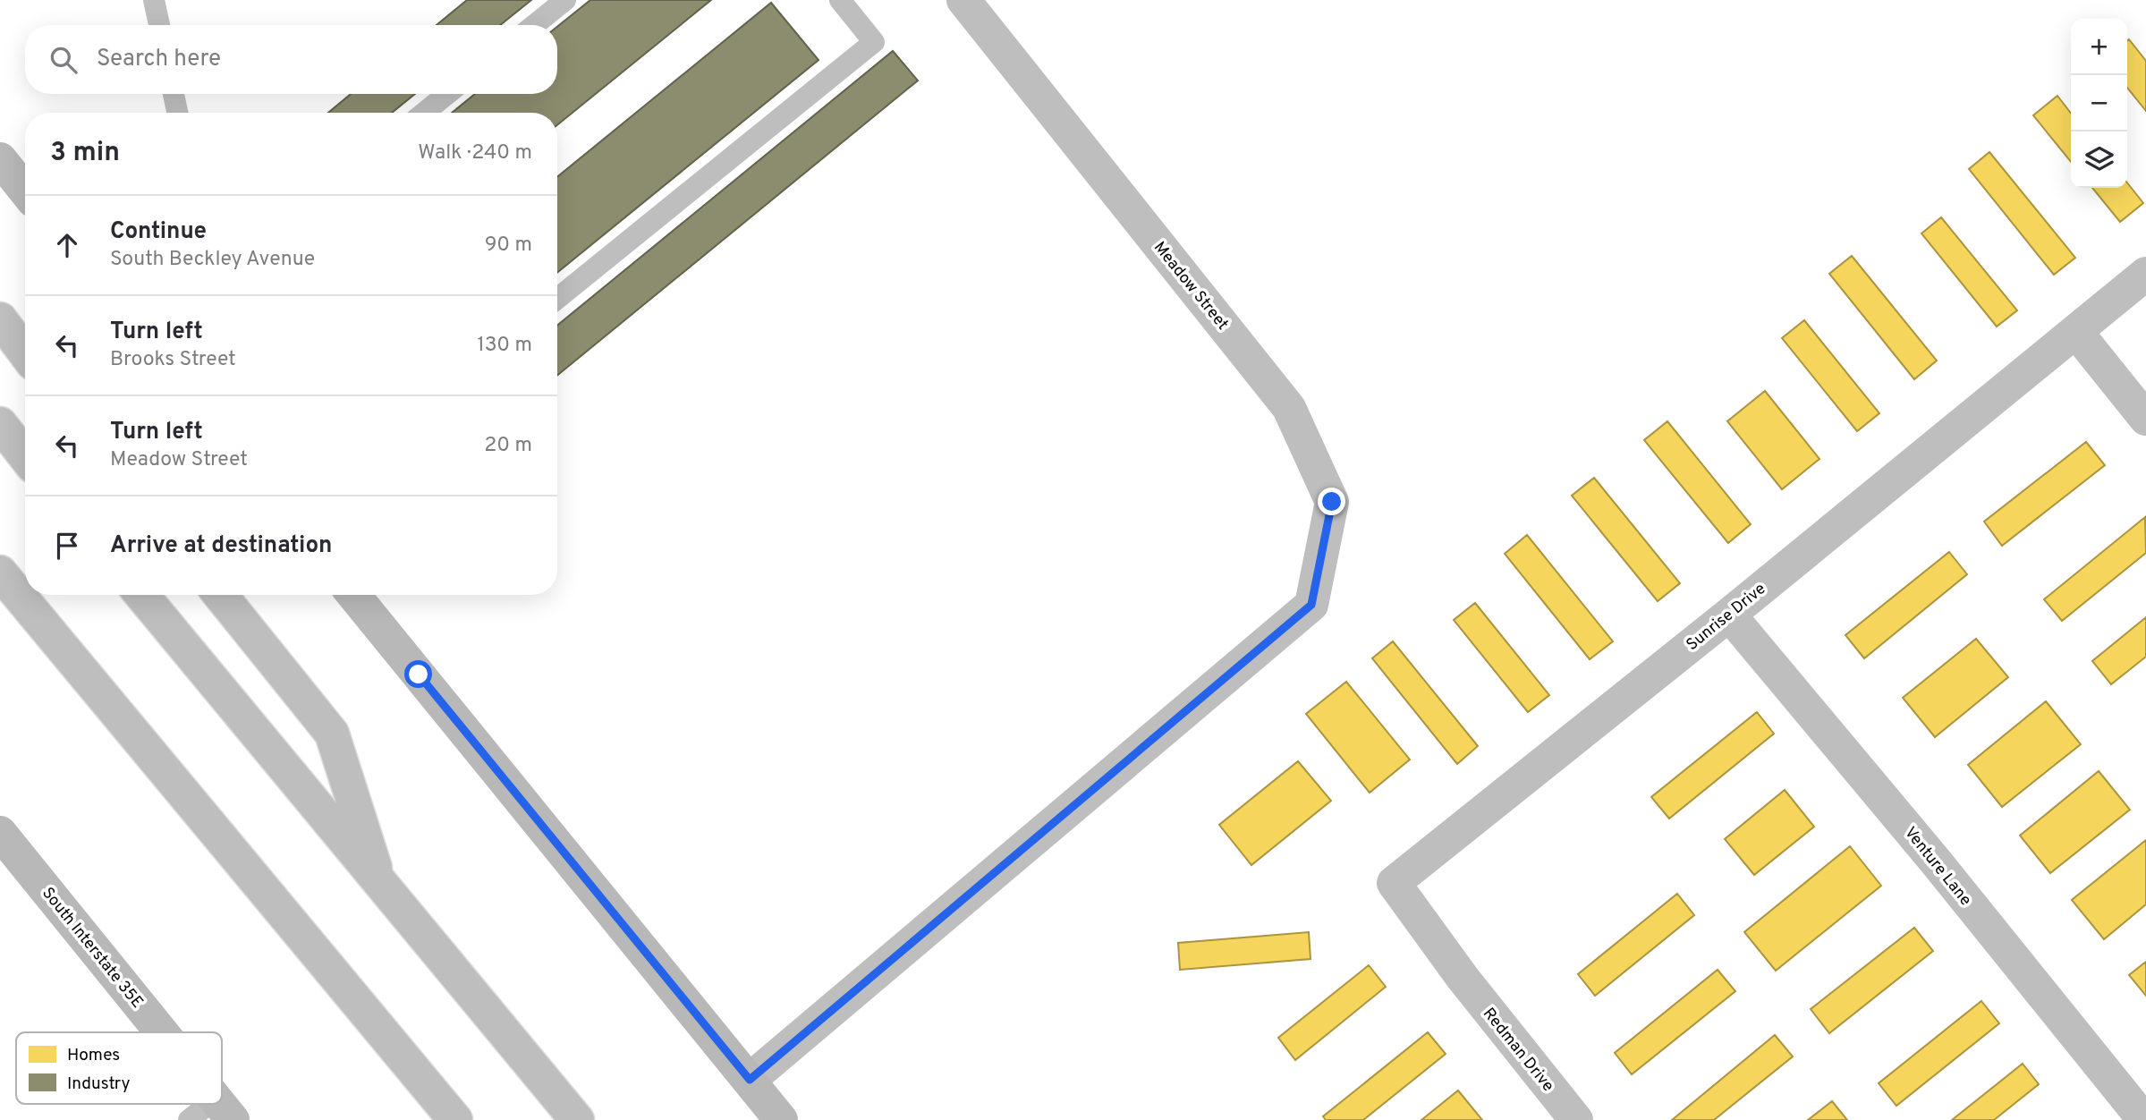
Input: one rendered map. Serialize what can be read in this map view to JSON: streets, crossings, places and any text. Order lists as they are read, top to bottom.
{
  "streets": {
    "main road": [
      "Meadow Street",
      "Sunrise Drive",
      "Venture Lane",
      "South Interstate 35E",
      "Redman Drive"
    ]
  },
  "crossings": [
    ["Sunrise Drive", "Venture Lane"],
    ["Sunrise Drive", "Redman Drive"]
  ],
  "legend": ["Homes", "Industry"],
  "page": {
    "map_buttons": ["+", "−"],
    "search": "Search here",
    "heading": ["3 min", "Walk · 240 m"],
    "list": [
      ["Continue", "South Beckley Avenue", "90 m"],
      ["Turn left", "Brooks Street", "130 m"],
      ["Turn left", "Meadow Street", "20 m"],
      "Arrive at destination"
    ]
  }
}
